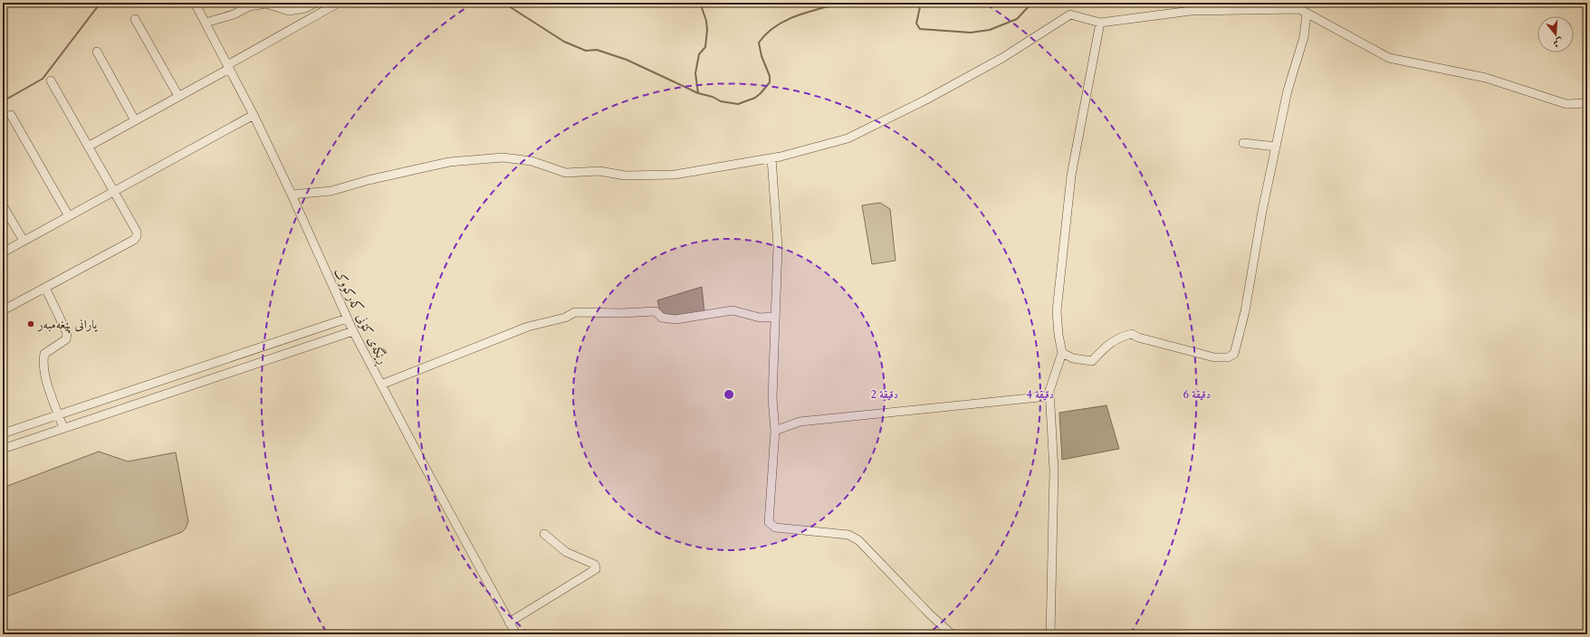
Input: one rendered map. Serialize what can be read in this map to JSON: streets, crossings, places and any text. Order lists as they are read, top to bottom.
{
  "streets": {
    "street": ["ڕێگەی کۆنی کەرکووک"]
  },
  "places": ["یارانی پێغەمبەر"],
  "north": "bottom",
  "rings": ["2 دقيقة", "4 دقيقة", "6 دقيقة"]
}
